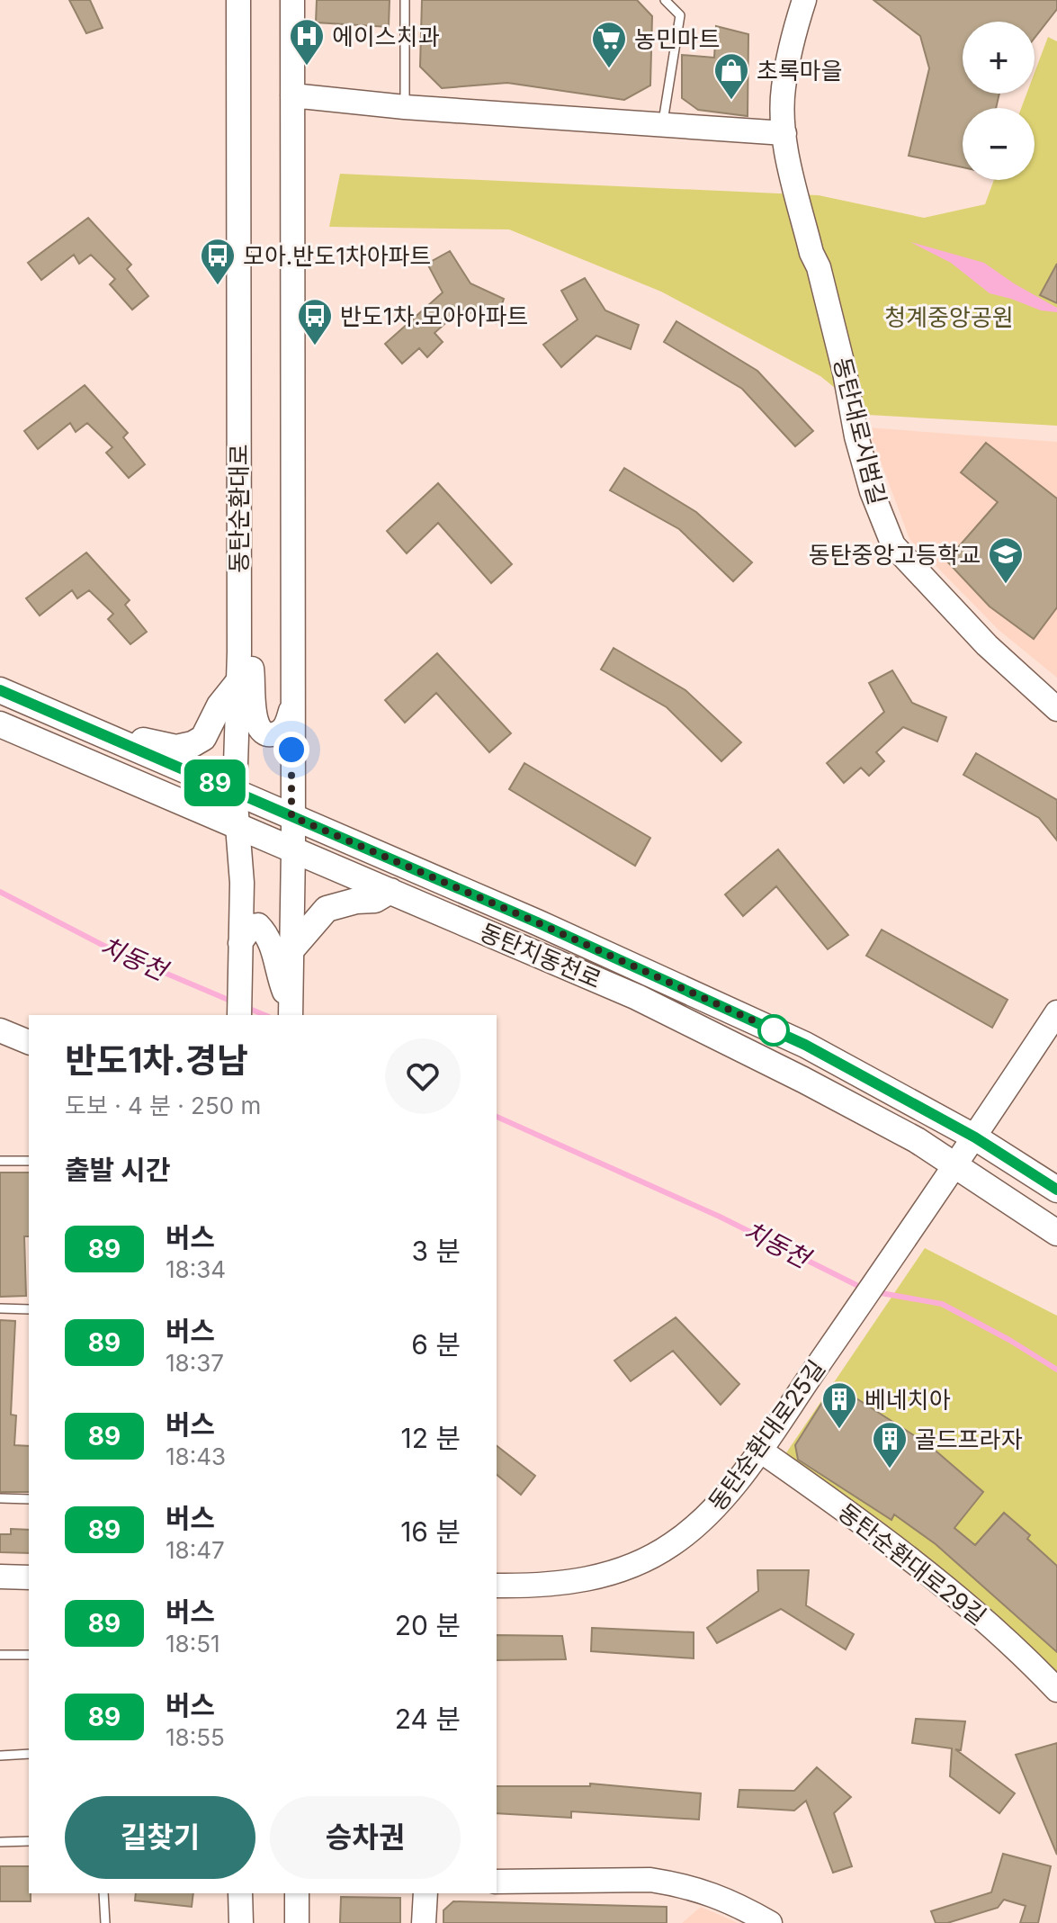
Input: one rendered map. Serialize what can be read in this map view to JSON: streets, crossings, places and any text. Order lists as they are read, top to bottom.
{
  "streets": {
    "main road": ["동탄치동천로"],
    "street": [
      "동탄대로시범길",
      "동탄순환대로",
      "동탄순환대로25길",
      "동탄순환대로29길"
    ]
  },
  "crossings": [
    ["동탄순환대로", "동탄치동천로"],
    ["동탄치동천로", "동탄순환대로25길"],
    ["동탄순환대로25길", "동탄순환대로29길"]
  ],
  "water": ["치동천"],
  "parks": ["청계중앙공원"],
  "places": {
    "hospital": ["에이스치과"],
    "supermarket": ["농민마트"],
    "shop": ["초록마을"],
    "bus stop": ["모아.반도1차아파트", "반도1차.모아아파트"],
    "school or university": ["동탄중앙고등학교"],
    "building": ["베네치아", "골드프라자"]
  },
  "lines": ["bus line 89"],
  "page": {
    "on_map": "89",
    "map_buttons": ["+", "−"],
    "heading": [
      ["반도1차.경남", "도보 · 4 분 · 250 m"],
      "출발 시간"
    ],
    "list": [
      {
        "mark": "89",
        "name": "버스",
        "note": "18:34",
        "value": "3 분"
      },
      {
        "mark": "89",
        "name": "버스",
        "note": "18:37",
        "value": "6 분"
      },
      {
        "mark": "89",
        "name": "버스",
        "note": "18:43",
        "value": "12 분"
      },
      {
        "mark": "89",
        "name": "버스",
        "note": "18:47",
        "value": "16 분"
      },
      {
        "mark": "89",
        "name": "버스",
        "note": "18:51",
        "value": "20 분"
      },
      {
        "mark": "89",
        "name": "버스",
        "note": "18:55",
        "value": "24 분"
      }
    ],
    "buttons": ["길찾기", "승차권"]
  }
}
